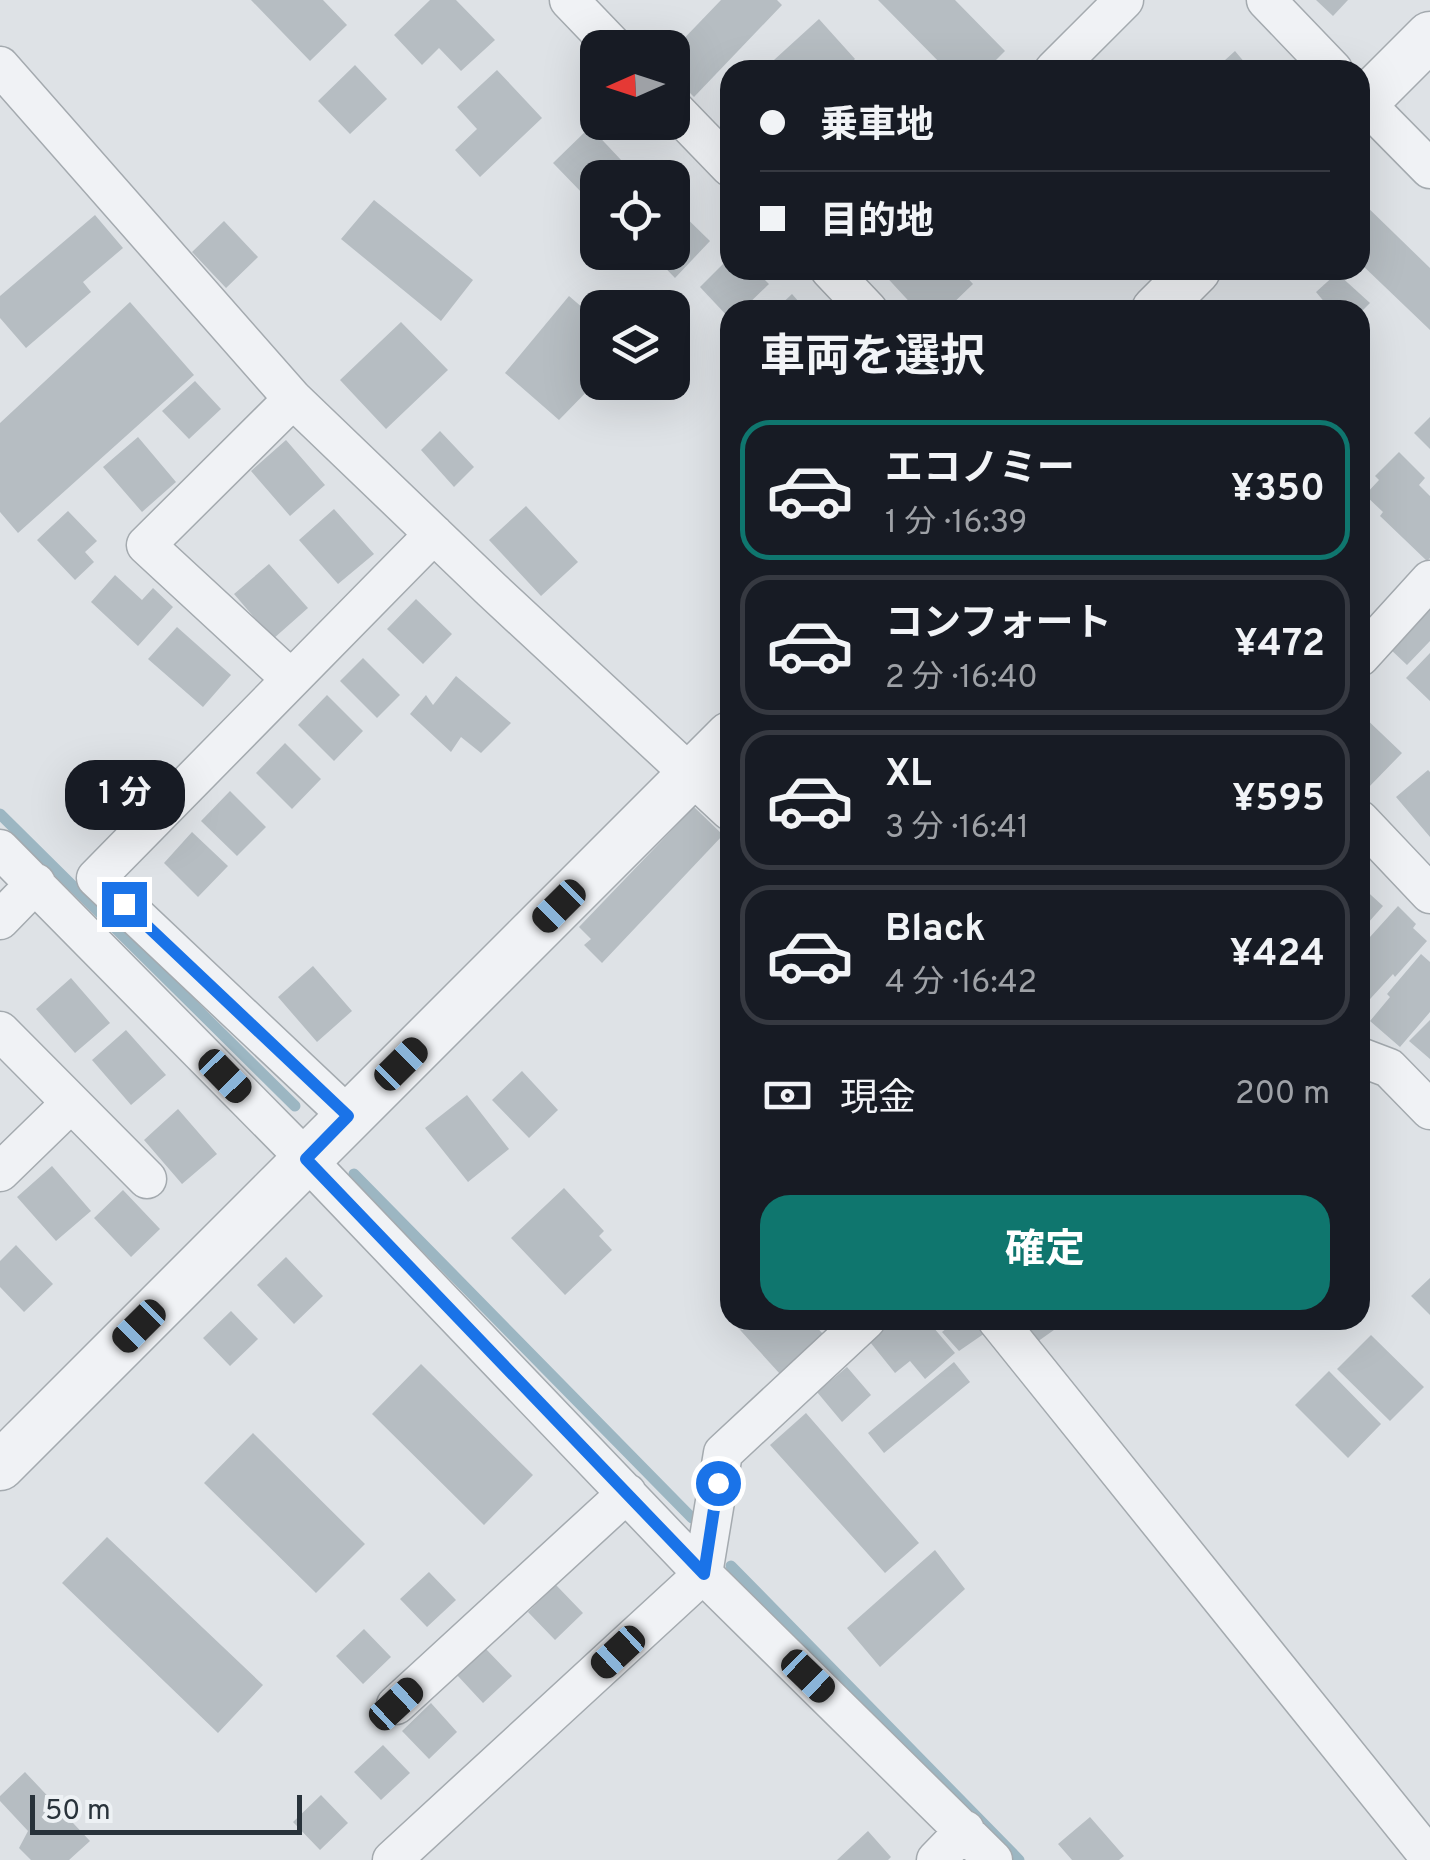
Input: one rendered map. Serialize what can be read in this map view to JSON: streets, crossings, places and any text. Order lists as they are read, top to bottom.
{
  "scale_bar": "50 m",
  "north": "left",
  "page": {
    "banner": ["乗車地", "目的地"],
    "heading": "車両を選択",
    "list": [
      {
        "name": "エコノミー",
        "note": "1 分 · 16:39",
        "value": "¥350"
      },
      {
        "name": "コンフォート",
        "note": "2 分 · 16:40",
        "value": "¥472"
      },
      {
        "name": "XL",
        "note": "3 分 · 16:41",
        "value": "¥595"
      },
      {
        "name": "Black",
        "note": "4 分 · 16:42",
        "value": "¥424"
      }
    ],
    "bubble": "1 分",
    "pay": ["現金", "200 m"],
    "buttons": "確定",
    "scale": "50 m"
  }
}
